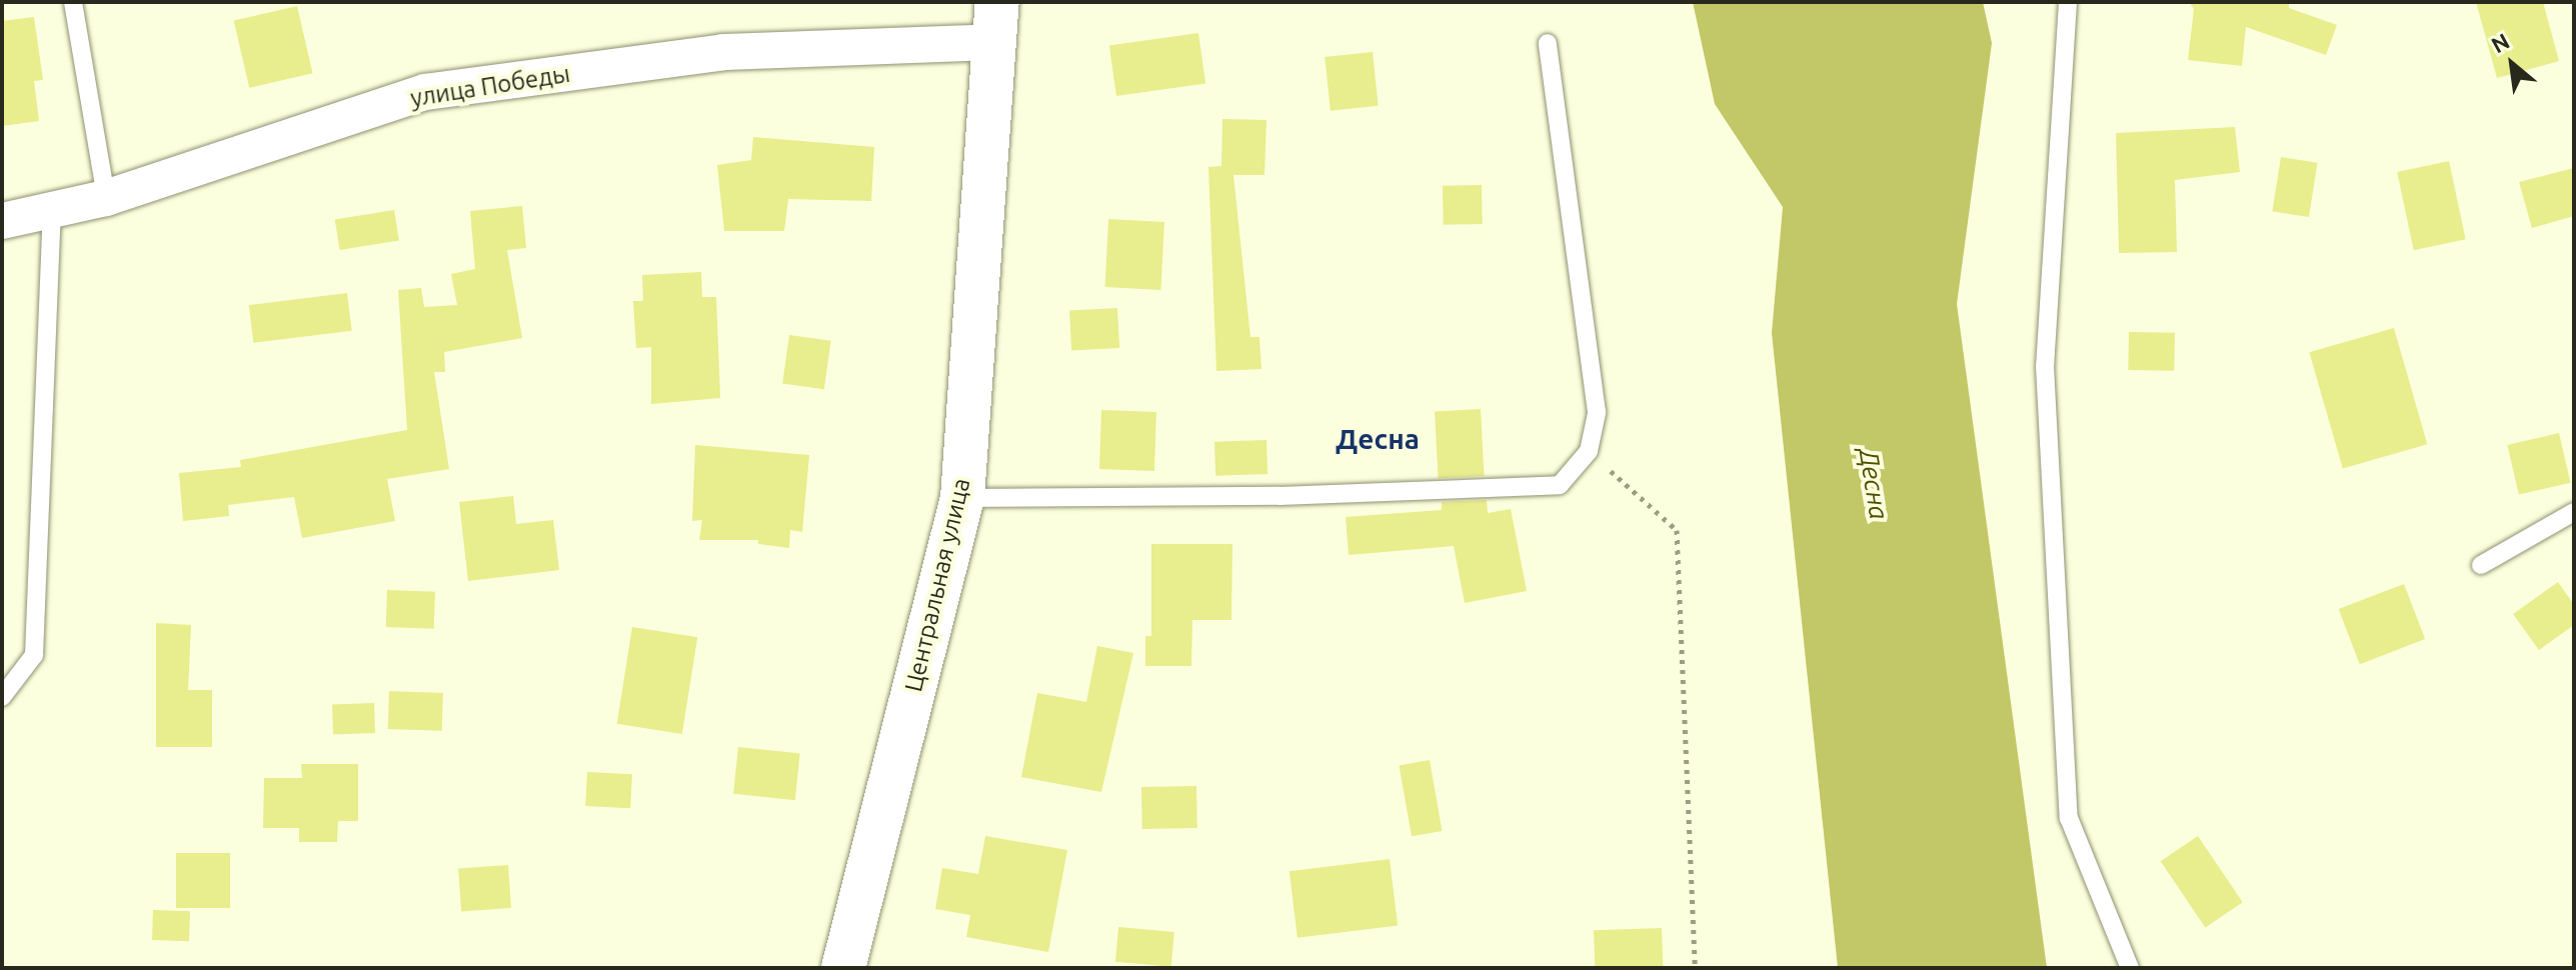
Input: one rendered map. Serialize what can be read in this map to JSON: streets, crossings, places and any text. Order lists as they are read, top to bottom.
{
  "streets": {
    "street": ["улица Победы", "Центральная улица"]
  },
  "crossings": [
    ["улица Победы", "Центральная улица"]
  ],
  "districts": ["Десна"],
  "water": ["Десна"],
  "north": "top left"
}
